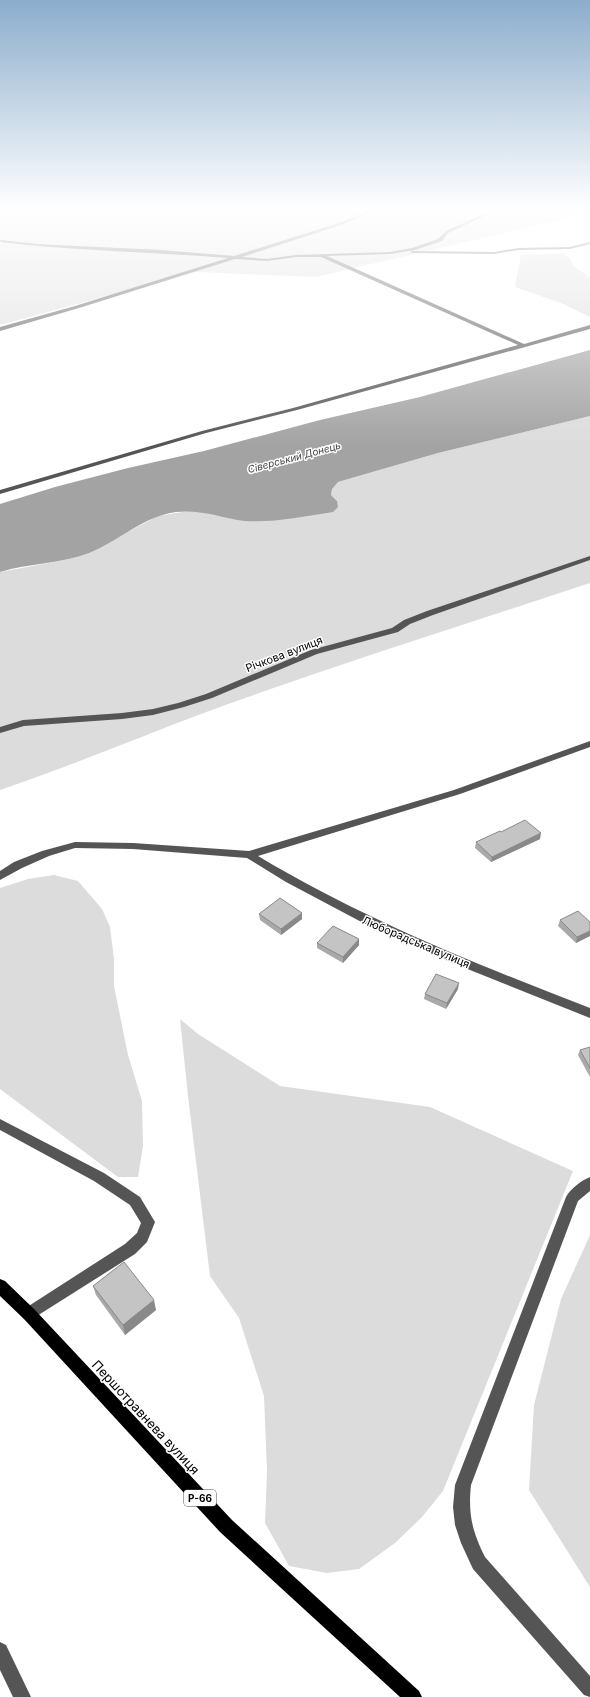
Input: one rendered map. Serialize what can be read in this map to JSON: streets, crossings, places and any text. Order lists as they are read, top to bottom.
{
  "streets": {
    "main road": ["Першотравнева вулиця", "Р-66"],
    "street": ["Річкова вулиця", "Люборадська вулиця"]
  },
  "water": ["Сіверський Донець"]
}
